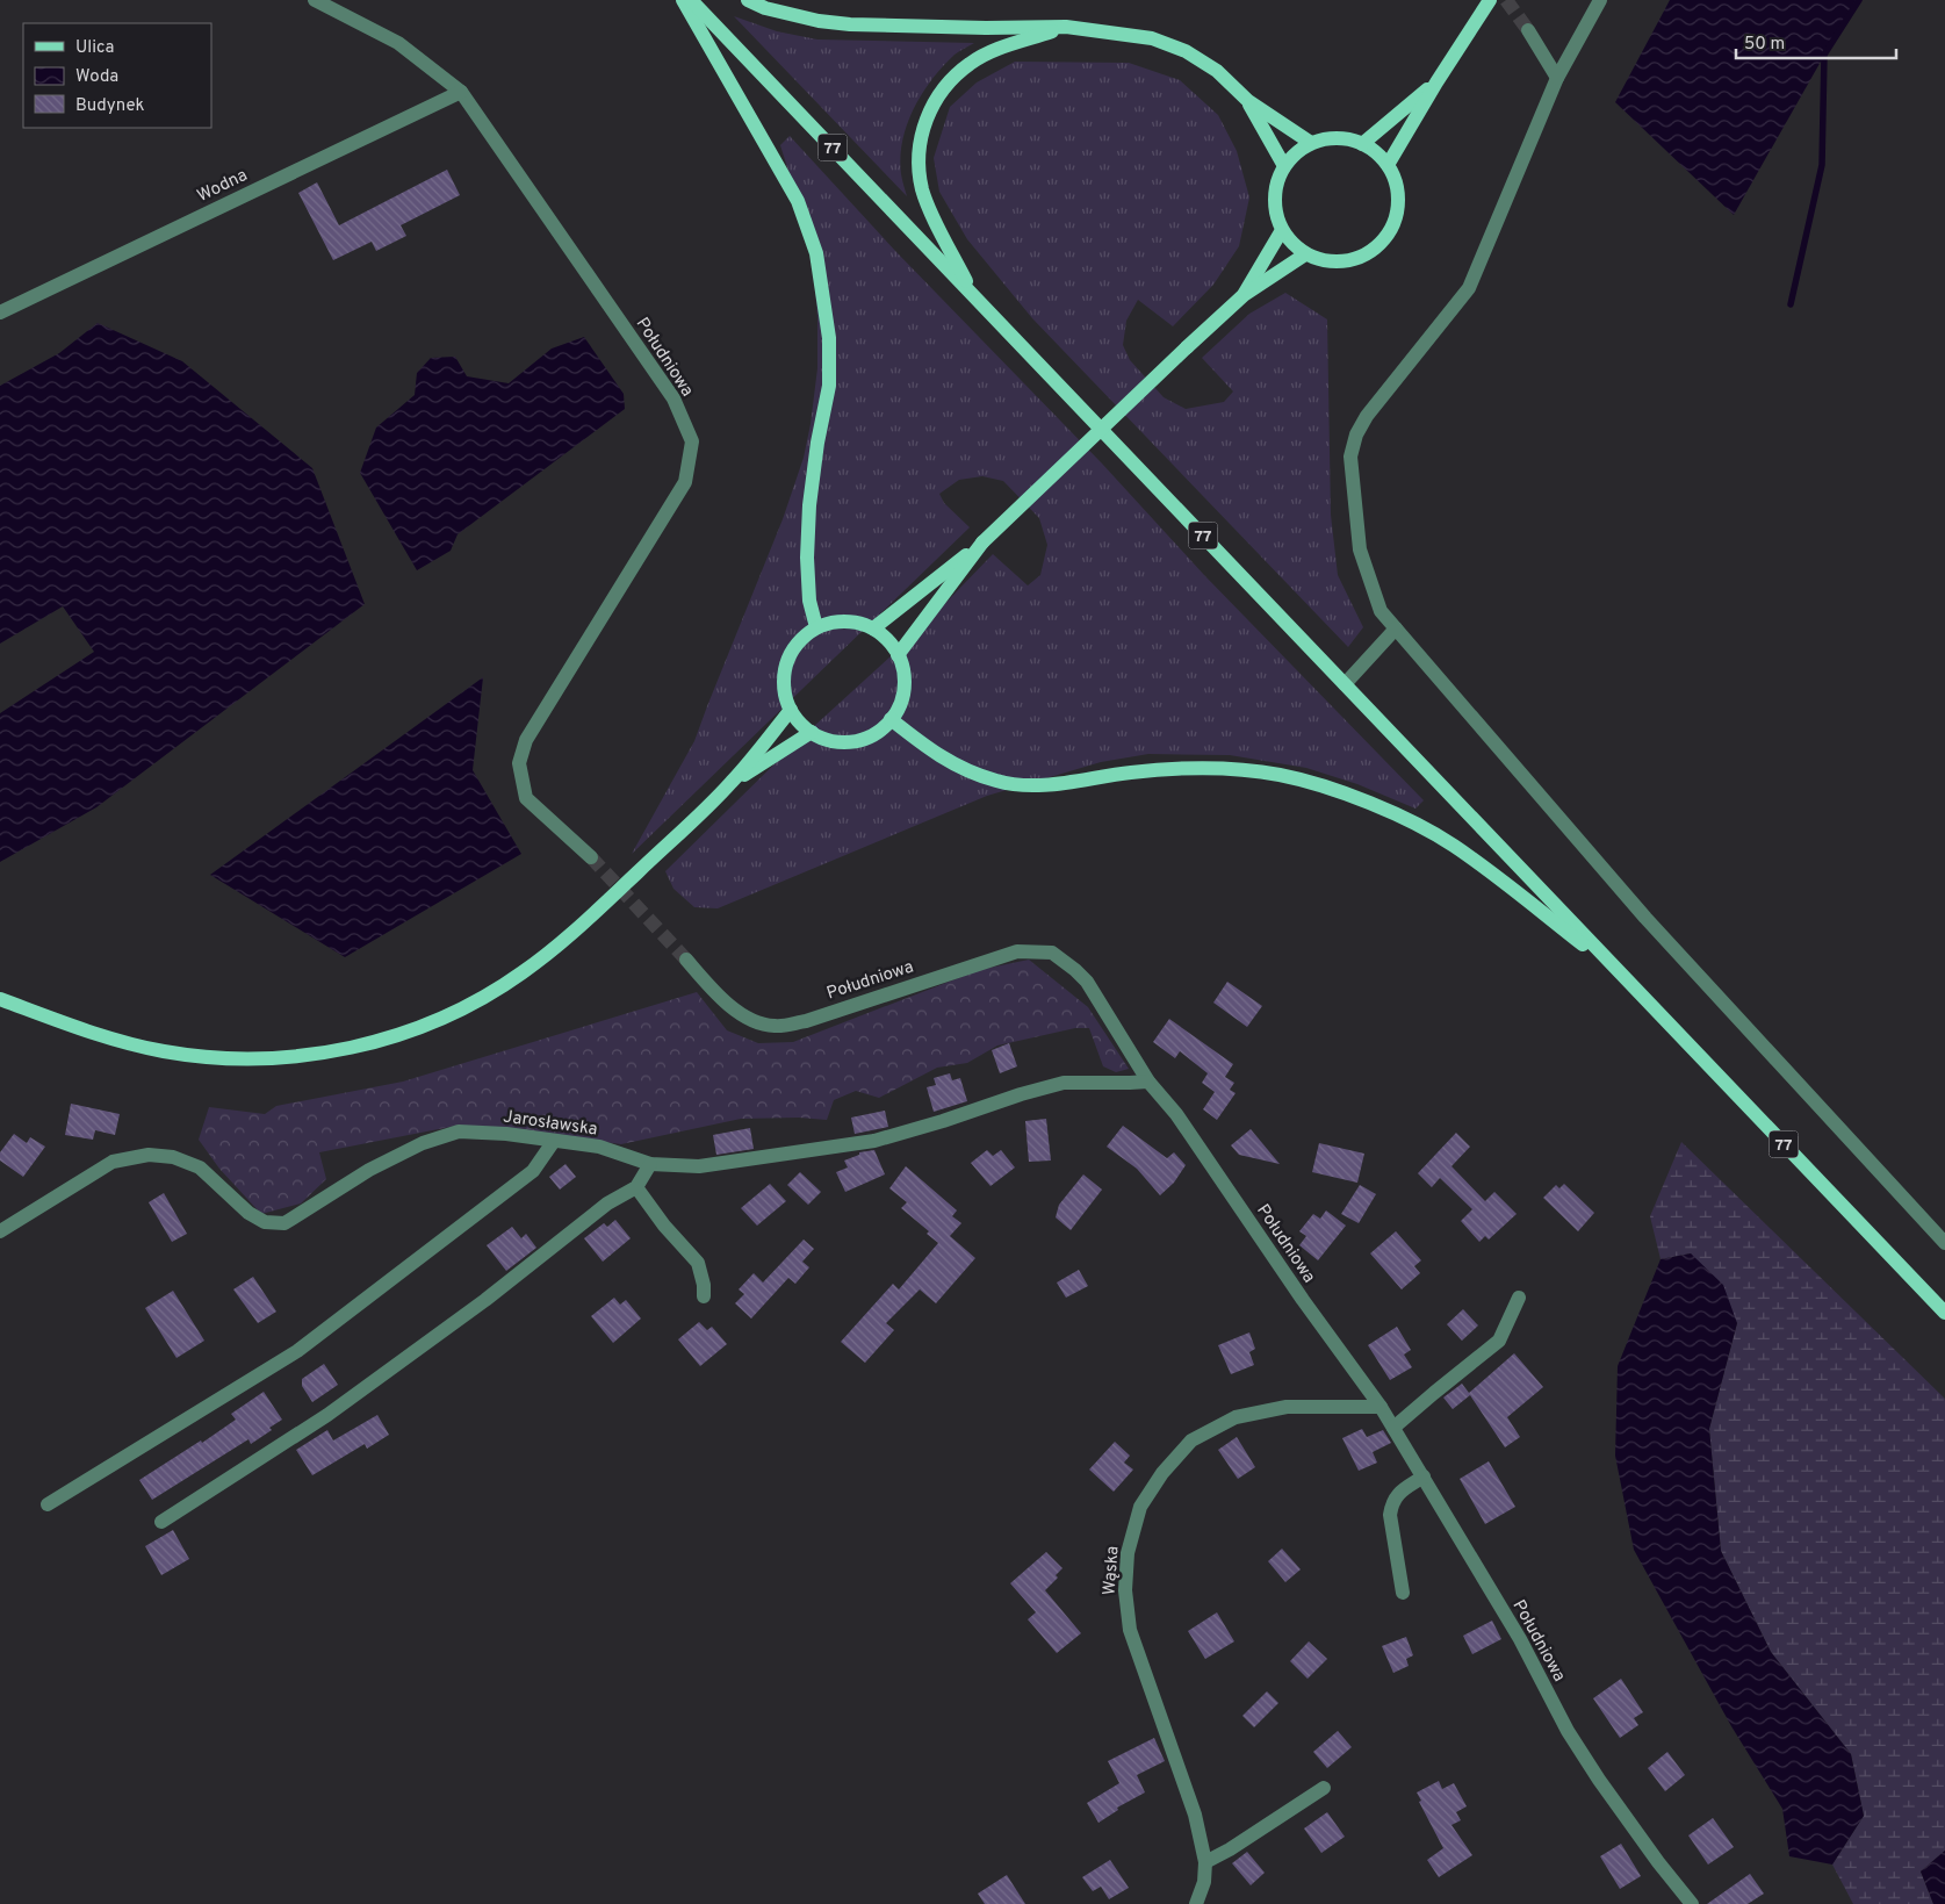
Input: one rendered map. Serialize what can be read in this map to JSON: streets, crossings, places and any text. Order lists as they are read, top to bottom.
{
  "streets": {
    "main road": ["77"],
    "street": [
      "Wodna",
      "Południowa",
      "Jarosławska",
      "Wąska"
    ]
  },
  "crossings": [
    ["Wodna", "Południowa"],
    ["Południowa", "Jarosławska"],
    ["Południowa", "Wąska"]
  ],
  "legend": ["Ulica", "Woda", "Budynek"],
  "scale_bar": "50 m"
}
